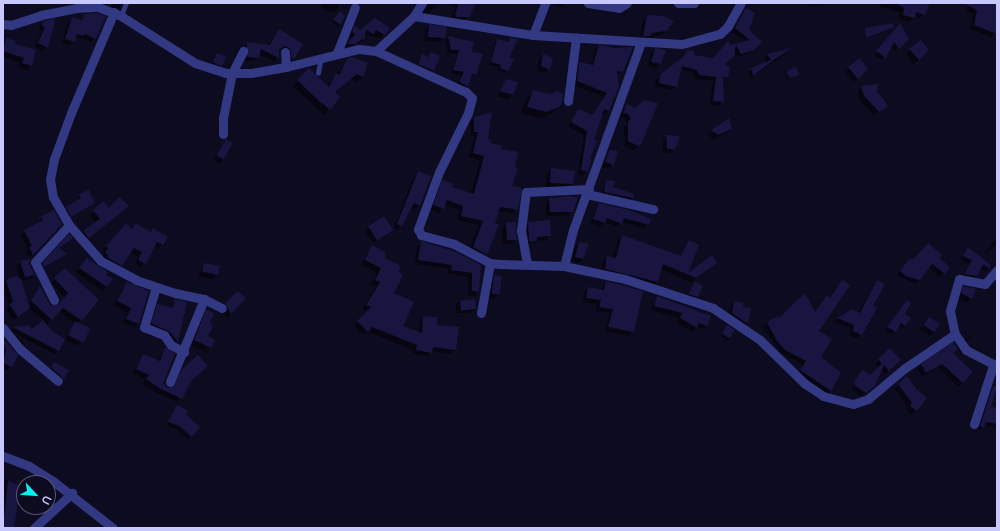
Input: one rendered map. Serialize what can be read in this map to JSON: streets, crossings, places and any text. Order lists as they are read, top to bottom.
{
  "north": "bottom right"
}
